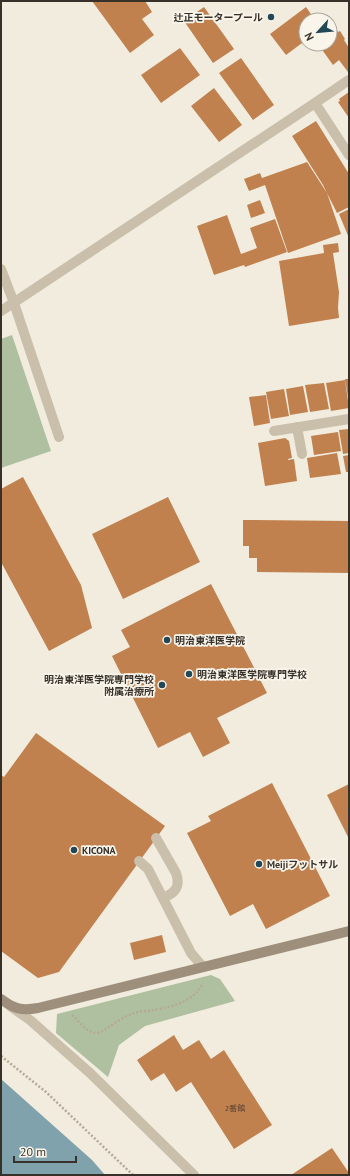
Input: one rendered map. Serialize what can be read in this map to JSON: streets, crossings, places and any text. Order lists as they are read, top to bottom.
{
  "places": [
    "辻正モータープール",
    "明治東洋医学院",
    "明治東洋医学院専門学校",
    "明治東洋医学院専門学校 附属治療所",
    "KICONA",
    "Meijiフットサル"
  ],
  "house_numbers": ["2番館"],
  "scale_bar": "20 m",
  "north": "bottom left"
}
